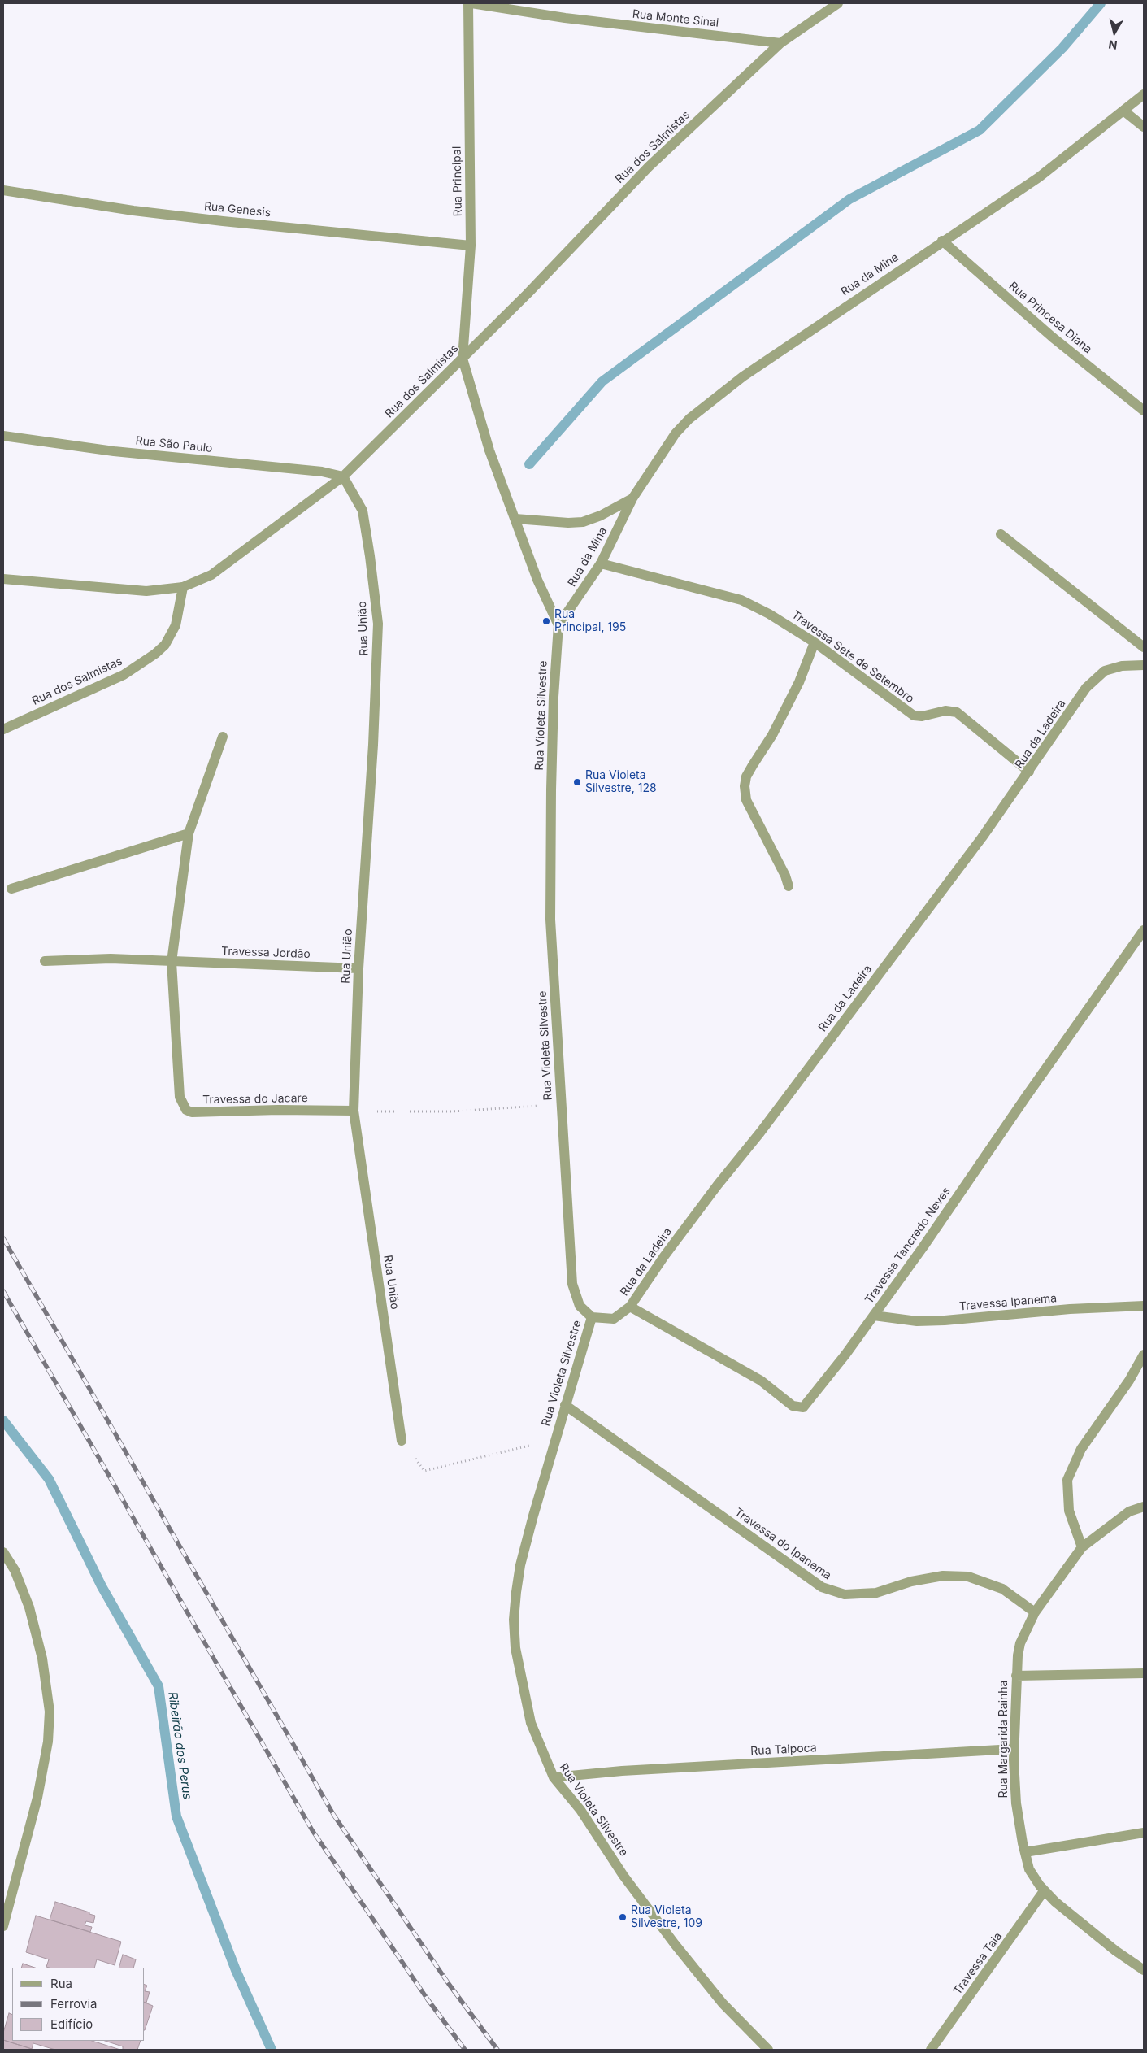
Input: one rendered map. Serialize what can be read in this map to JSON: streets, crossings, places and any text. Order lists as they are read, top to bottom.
{
  "streets": {
    "street": [
      "Rua Monte Sinai",
      "Rua dos Salmistas",
      "Rua Principal",
      "Rua Genesis",
      "Rua da Mina",
      "Rua Princesa Diana",
      "Rua São Paulo",
      "Rua União",
      "Travessa Sete de Setembro",
      "Rua Violeta Silvestre",
      "Rua da Ladeira",
      "Travessa Jordão",
      "Travessa do Jacare",
      "Travessa Tancredo Neves",
      "Travessa Ipanema",
      "Travessa do Ipanema",
      "Rua Margarida Rainha",
      "Rua Taipoca",
      "Travessa Taia"
    ]
  },
  "crossings": [
    ["Rua Monte Sinai", "Rua dos Salmistas"],
    ["Rua dos Salmistas", "Rua Principal"],
    ["Rua dos Salmistas", "Rua São Paulo"],
    ["Rua dos Salmistas", "Rua União"],
    ["Rua Principal", "Rua Genesis"],
    ["Rua da Mina", "Rua Princesa Diana"],
    ["Rua da Mina", "Travessa Sete de Setembro"],
    ["Rua da Mina", "Rua Violeta Silvestre"],
    ["Rua São Paulo", "Rua União"],
    ["Rua União", "Travessa Jordão"],
    ["Rua União", "Travessa do Jacare"],
    ["Travessa Sete de Setembro", "Rua da Ladeira"],
    ["Rua Violeta Silvestre", "Rua da Ladeira"],
    ["Rua Violeta Silvestre", "Travessa do Ipanema"],
    ["Rua Violeta Silvestre", "Rua Taipoca"],
    ["Rua da Ladeira", "Travessa Tancredo Neves"],
    ["Travessa Jordão", "Travessa do Jacare"],
    ["Travessa Tancredo Neves", "Travessa Ipanema"],
    ["Travessa do Ipanema", "Rua Margarida Rainha"],
    ["Rua Margarida Rainha", "Rua Taipoca"],
    ["Rua Margarida Rainha", "Travessa Taia"]
  ],
  "water": ["Ribeirão dos Perus"],
  "places": ["Rua Principal, 195", "Rua Violeta Silvestre, 128", "Rua Violeta Silvestre, 109"],
  "legend": ["Rua", "Ferrovia", "Edifício"],
  "north": "bottom"
}
